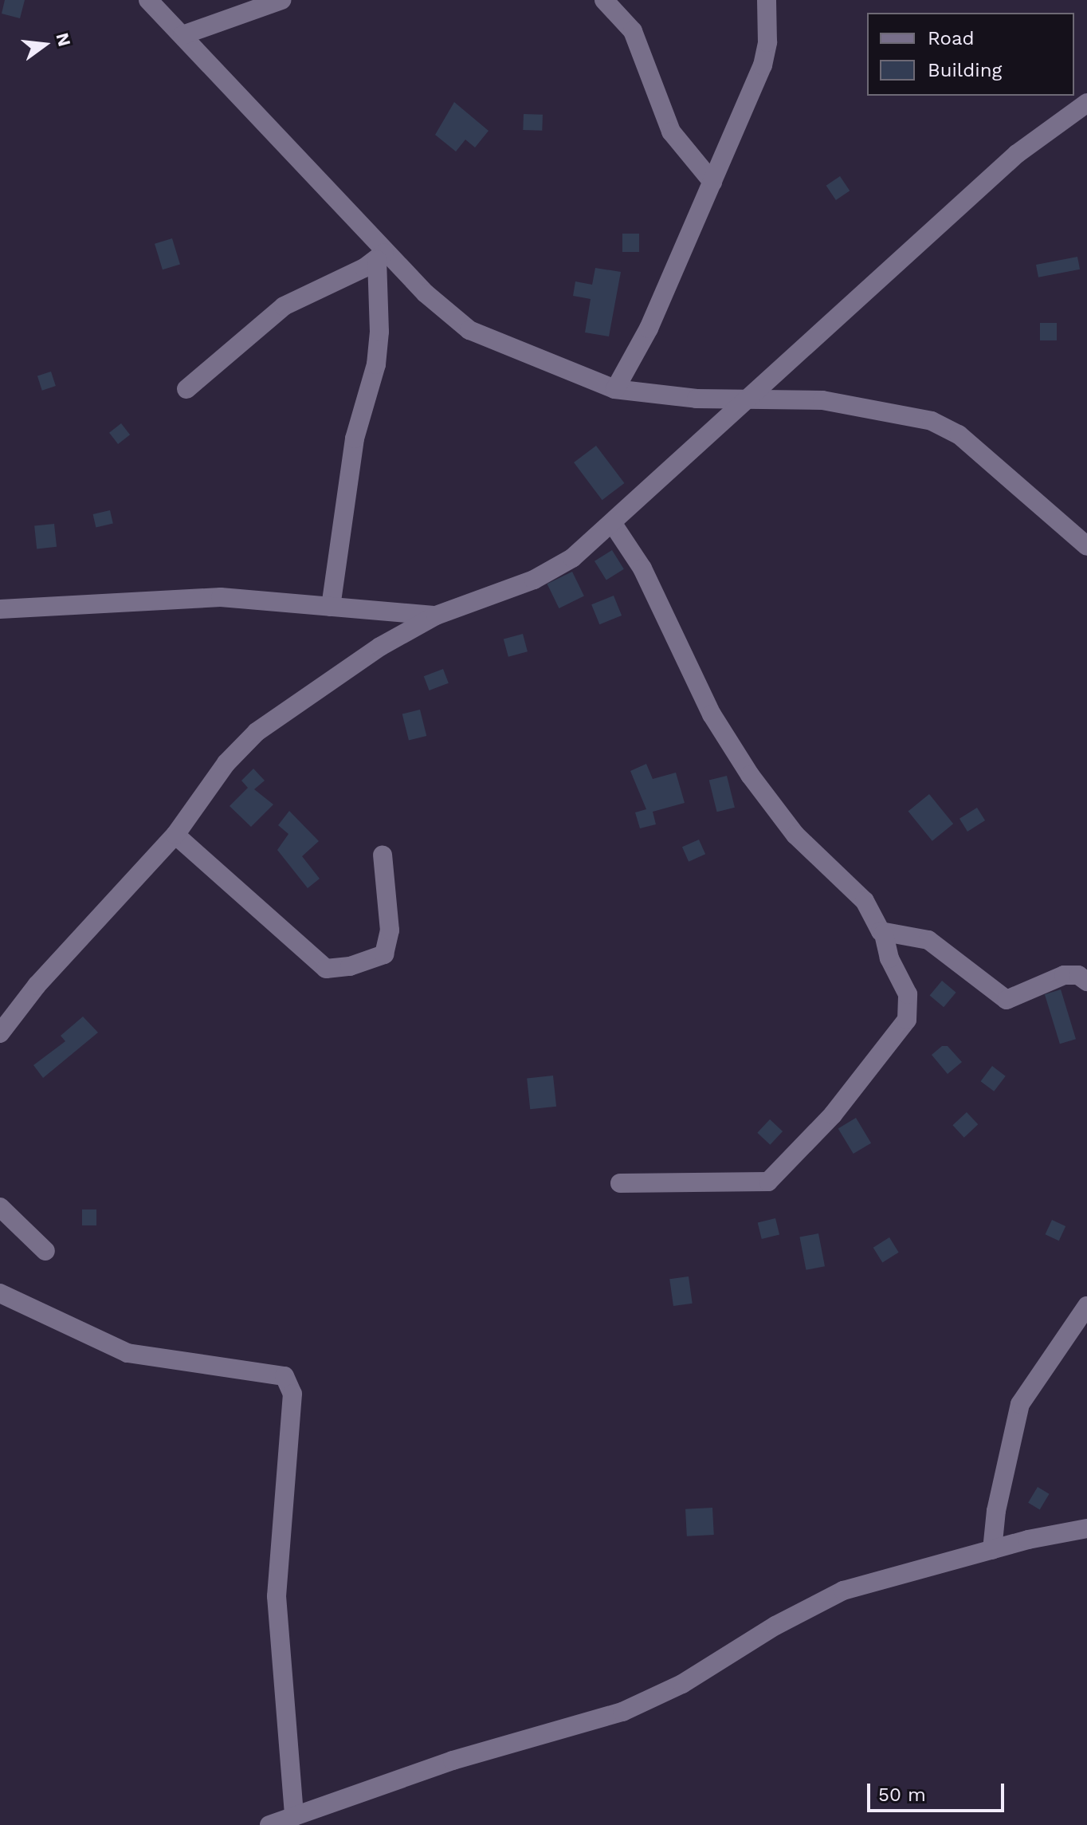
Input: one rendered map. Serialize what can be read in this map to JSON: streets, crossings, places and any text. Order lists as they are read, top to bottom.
{
  "legend": ["Road", "Building"],
  "scale_bar": "50 m",
  "north": "right"
}
